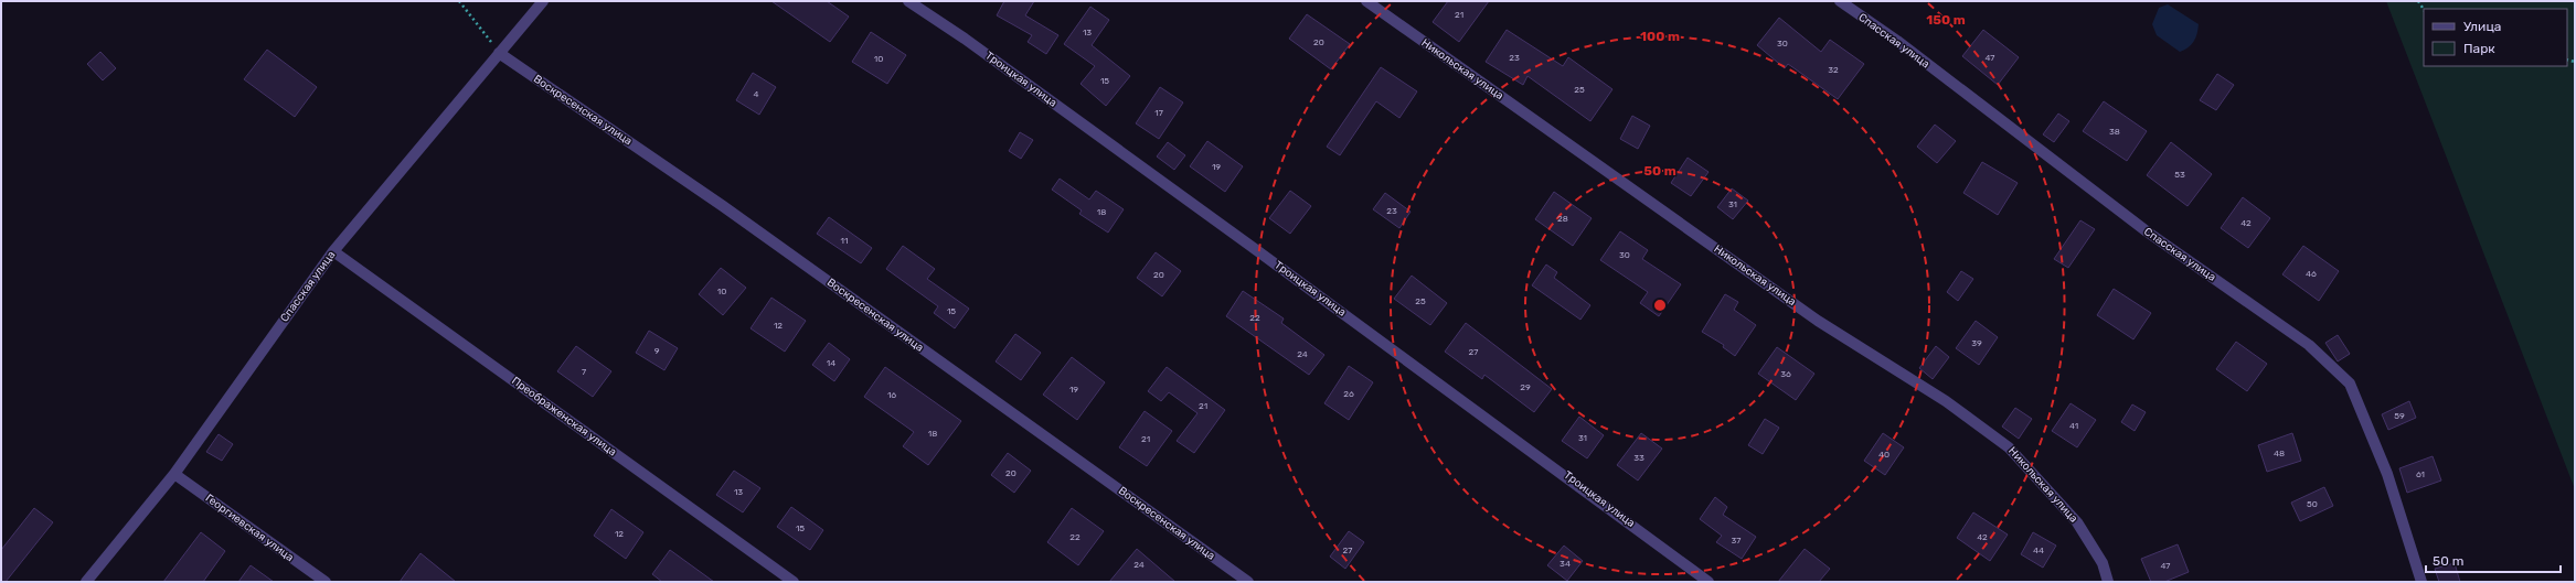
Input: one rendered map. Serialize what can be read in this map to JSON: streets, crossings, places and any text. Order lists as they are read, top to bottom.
{
  "streets": {
    "street": [
      "Спасская улица",
      "Никольская улица",
      "Троицкая улица",
      "Воскресенская улица",
      "Преображенская улица",
      "Георгиевская улица"
    ]
  },
  "crossings": [
    ["Спасская улица", "Воскресенская улица"],
    ["Спасская улица", "Преображенская улица"],
    ["Спасская улица", "Георгиевская улица"]
  ],
  "house_numbers": [
    "21",
    "13",
    "20",
    "30",
    "23",
    "47",
    "10",
    "32",
    "15",
    "25",
    "4",
    "17",
    "38",
    "19",
    "53",
    "31",
    "23",
    "18",
    "28",
    "42",
    "11",
    "30",
    "46",
    "20",
    "10",
    "25",
    "15",
    "22",
    "12",
    "39",
    "9",
    "27",
    "24",
    "14",
    "7",
    "36",
    "29",
    "19",
    "26",
    "16",
    "21",
    "59",
    "41",
    "18",
    "31",
    "21",
    "48",
    "40",
    "33",
    "20",
    "61",
    "13",
    "50",
    "15",
    "12",
    "22",
    "42",
    "37",
    "27",
    "44",
    "34",
    "24",
    "47"
  ],
  "legend": ["Улица", "Парк"],
  "scale_bar": "50 m",
  "rings": ["150 m", "100 m", "50 m"]
}
